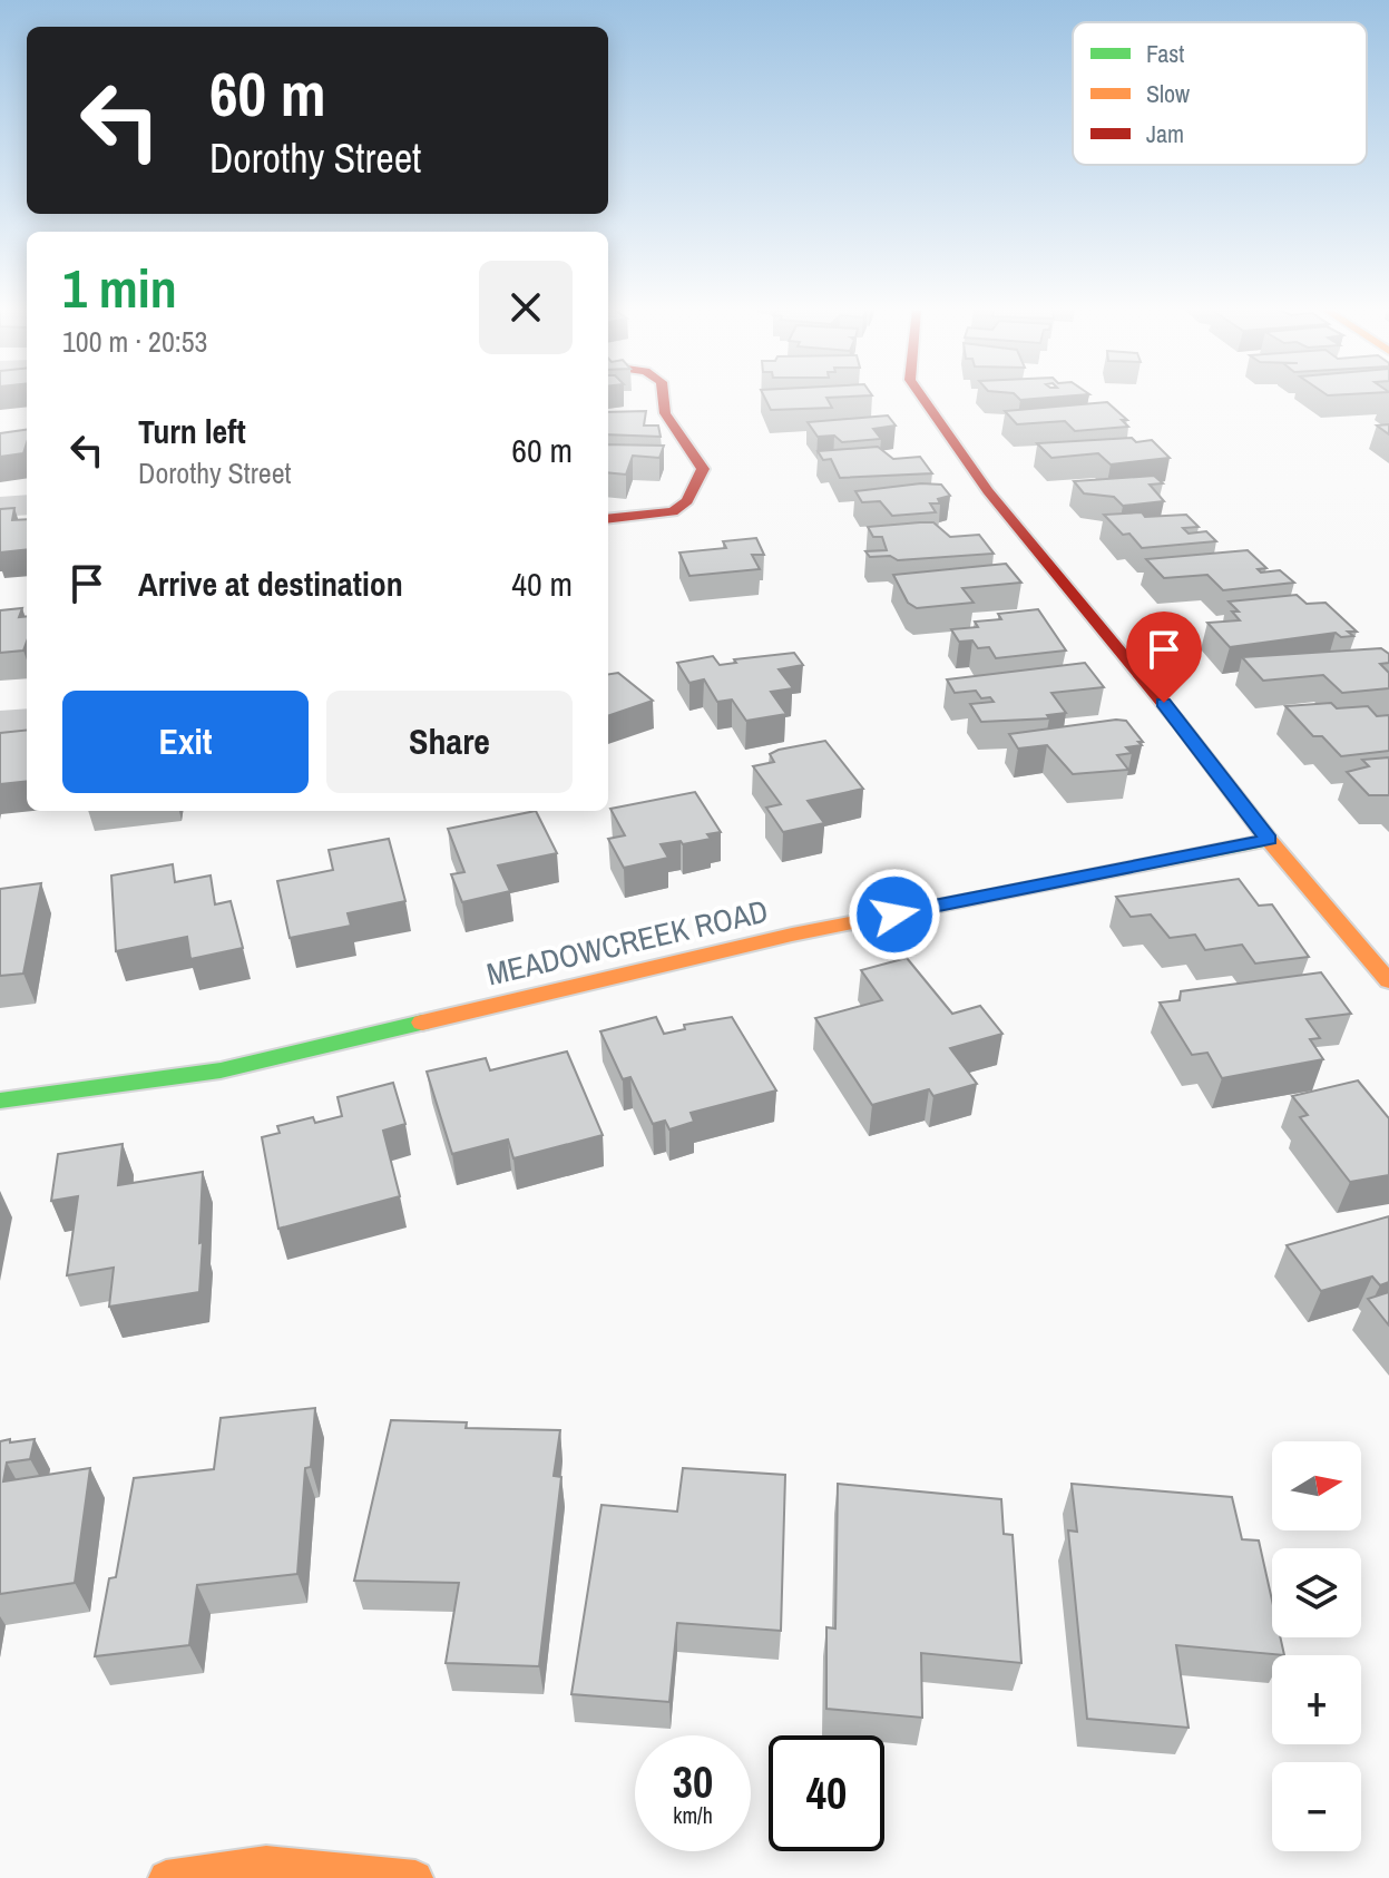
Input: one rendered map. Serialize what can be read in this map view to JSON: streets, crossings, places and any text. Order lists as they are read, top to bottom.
{
  "streets": {
    "street": ["MEADOWCREEK ROAD"]
  },
  "legend": ["Fast", "Slow", "Jam"],
  "north": "right",
  "page": {
    "turn": ["60 m", "Dorothy Street"],
    "heading": ["1 min", "100 m · 20:53"],
    "list": [
      {
        "name": "Turn left",
        "note": "Dorothy Street",
        "value": "60 m"
      },
      {
        "name": "Arrive at destination",
        "value": "40 m"
      }
    ],
    "buttons": ["Exit", "Share"],
    "map_buttons": ["+", "−"],
    "speed": "30 km/h",
    "limit": "40"
  }
}
